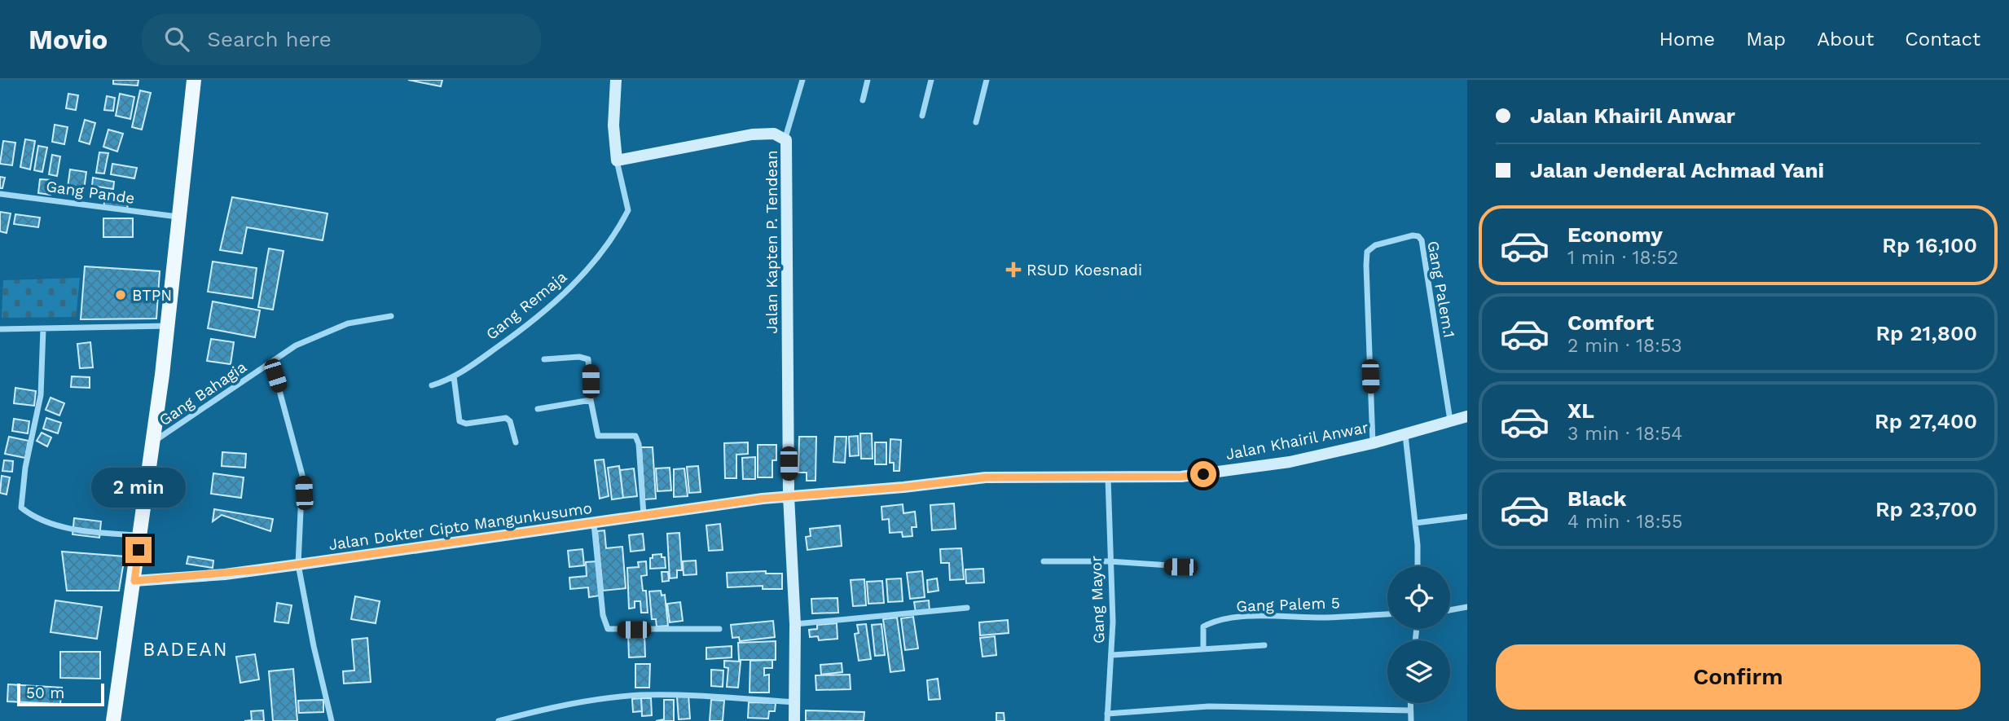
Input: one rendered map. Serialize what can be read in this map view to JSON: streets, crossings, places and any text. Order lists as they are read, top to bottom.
{
  "streets": {
    "street": [
      "Gang Pande",
      "Jalan Kapten P. Tendean",
      "Gang Palem.1",
      "Gang Remaja",
      "Gang Bahagia",
      "Jalan Khairil Anwar",
      "Jalan Dokter Cipto Mangunkusumo",
      "Gang Mayor",
      "Gang Palem 5"
    ]
  },
  "crossings": [
    ["Jalan Kapten P. Tendean", "Gang Remaja"],
    ["Jalan Kapten P. Tendean", "Jalan Khairil Anwar"],
    ["Jalan Kapten P. Tendean", "Jalan Dokter Cipto Mangunkusumo"],
    ["Gang Palem.1", "Jalan Khairil Anwar"],
    ["Jalan Khairil Anwar", "Jalan Dokter Cipto Mangunkusumo"],
    ["Jalan Khairil Anwar", "Gang Mayor"]
  ],
  "districts": ["BADEAN"],
  "places": {
    "health": ["RSUD Koesnadi"],
    "other": ["BTPN"]
  },
  "scale_bar": "50 m",
  "page": {
    "header": "Movio",
    "search": "Search here",
    "nav": [
      "Home",
      "Map",
      "About",
      "Contact"
    ],
    "banner": ["Jalan Khairil Anwar", "Jalan Jenderal Achmad Yani"],
    "list": [
      {
        "name": "Economy",
        "note": "1 min · 18:52",
        "value": "Rp 16,100"
      },
      {
        "name": "Comfort",
        "note": "2 min · 18:53",
        "value": "Rp 21,800"
      },
      {
        "name": "XL",
        "note": "3 min · 18:54",
        "value": "Rp 27,400"
      },
      {
        "name": "Black",
        "note": "4 min · 18:55",
        "value": "Rp 23,700"
      }
    ],
    "bubble": "2 min",
    "buttons": "Confirm",
    "scale": "50 m"
  }
}
